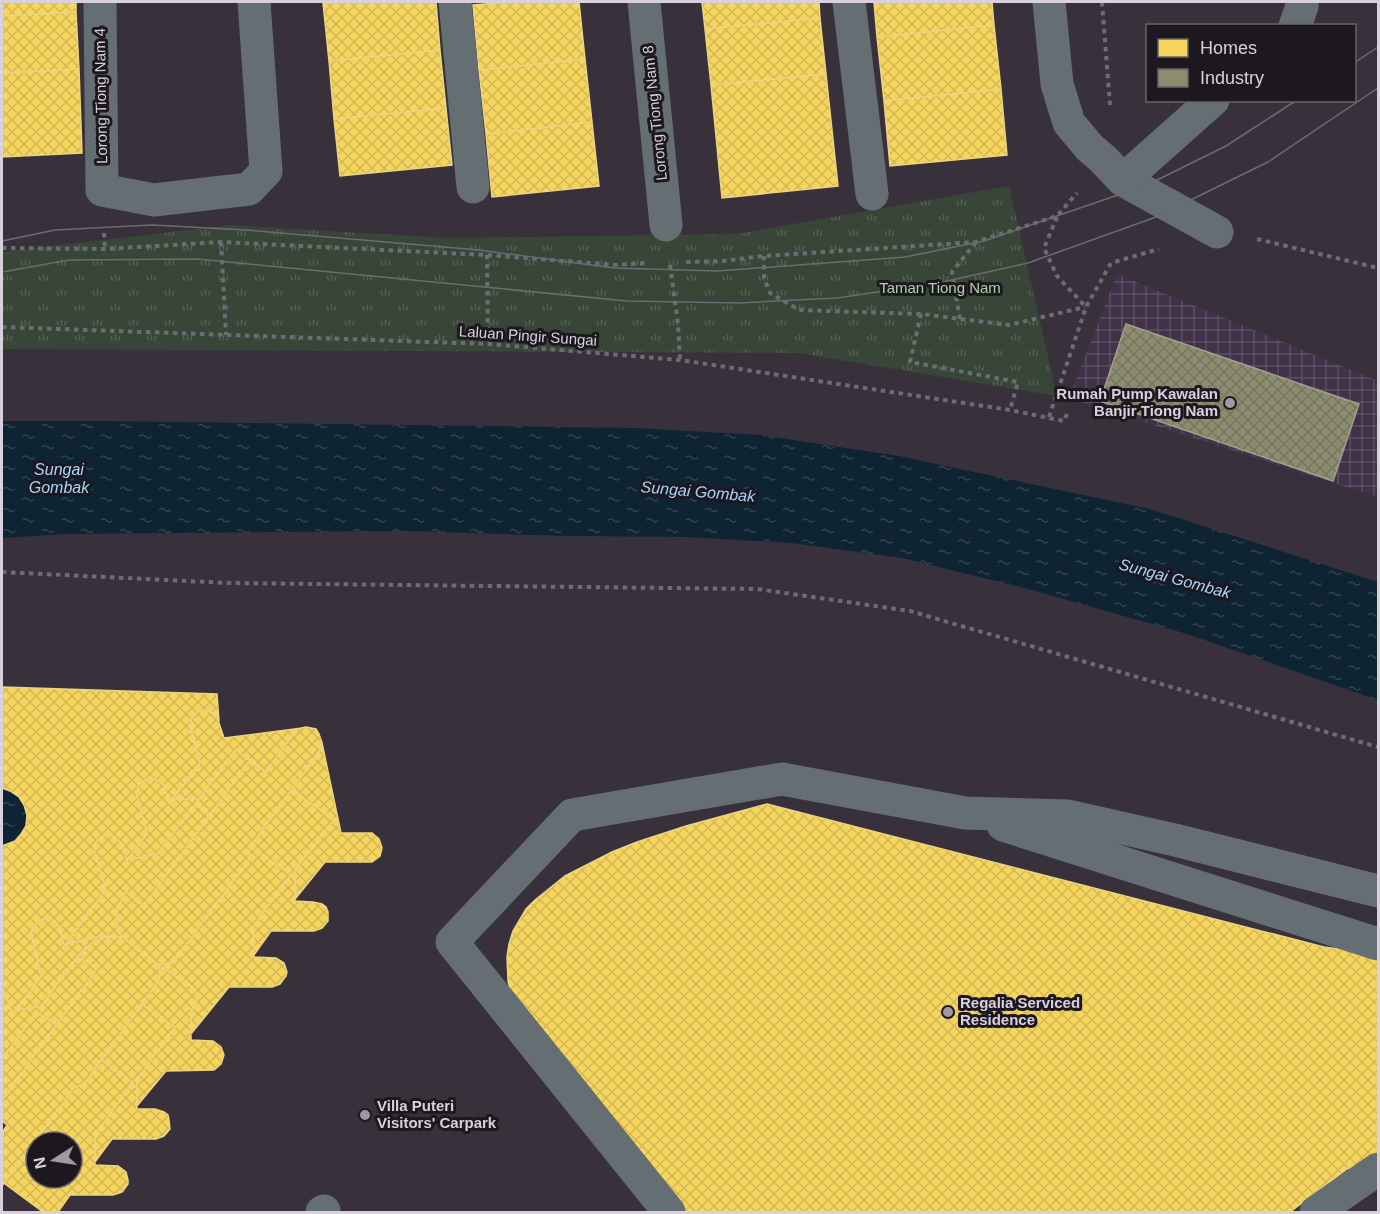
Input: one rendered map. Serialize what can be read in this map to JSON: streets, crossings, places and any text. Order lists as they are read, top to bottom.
{
  "streets": {
    "street": ["Lorong Tiong Nam 4", "Lorong Tiong Nam 8"],
    "path": ["Laluan Pingir Sungai"]
  },
  "water": ["Sungai Gombak"],
  "parks": ["Taman Tiong Nam"],
  "places": ["Rumah Pump Kawalan Banjir Tiong Nam", "Regalia Serviced Residence", "Villa Puteri Visitors' Carpark"],
  "legend": ["Homes", "Industry"],
  "north": "left"
}
